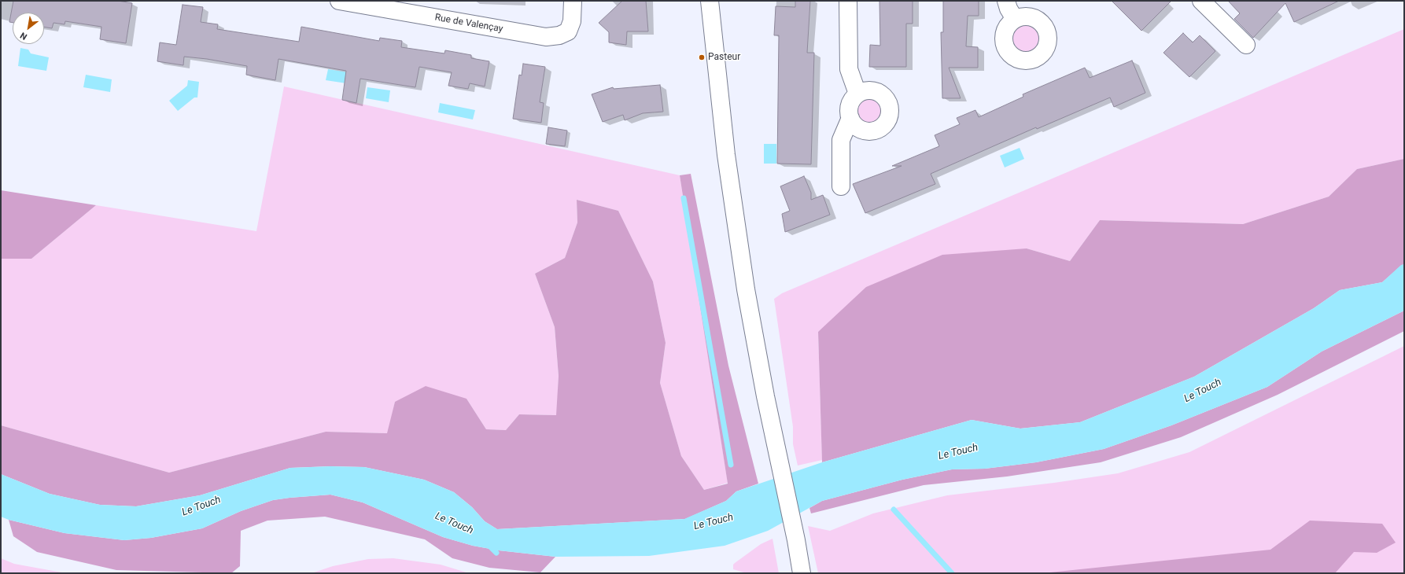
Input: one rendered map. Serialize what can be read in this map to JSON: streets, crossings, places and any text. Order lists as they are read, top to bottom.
{
  "streets": {
    "street": ["Rue de Valençay"]
  },
  "water": ["Le Touch"],
  "places": ["Pasteur"],
  "north": "bottom left"
}
